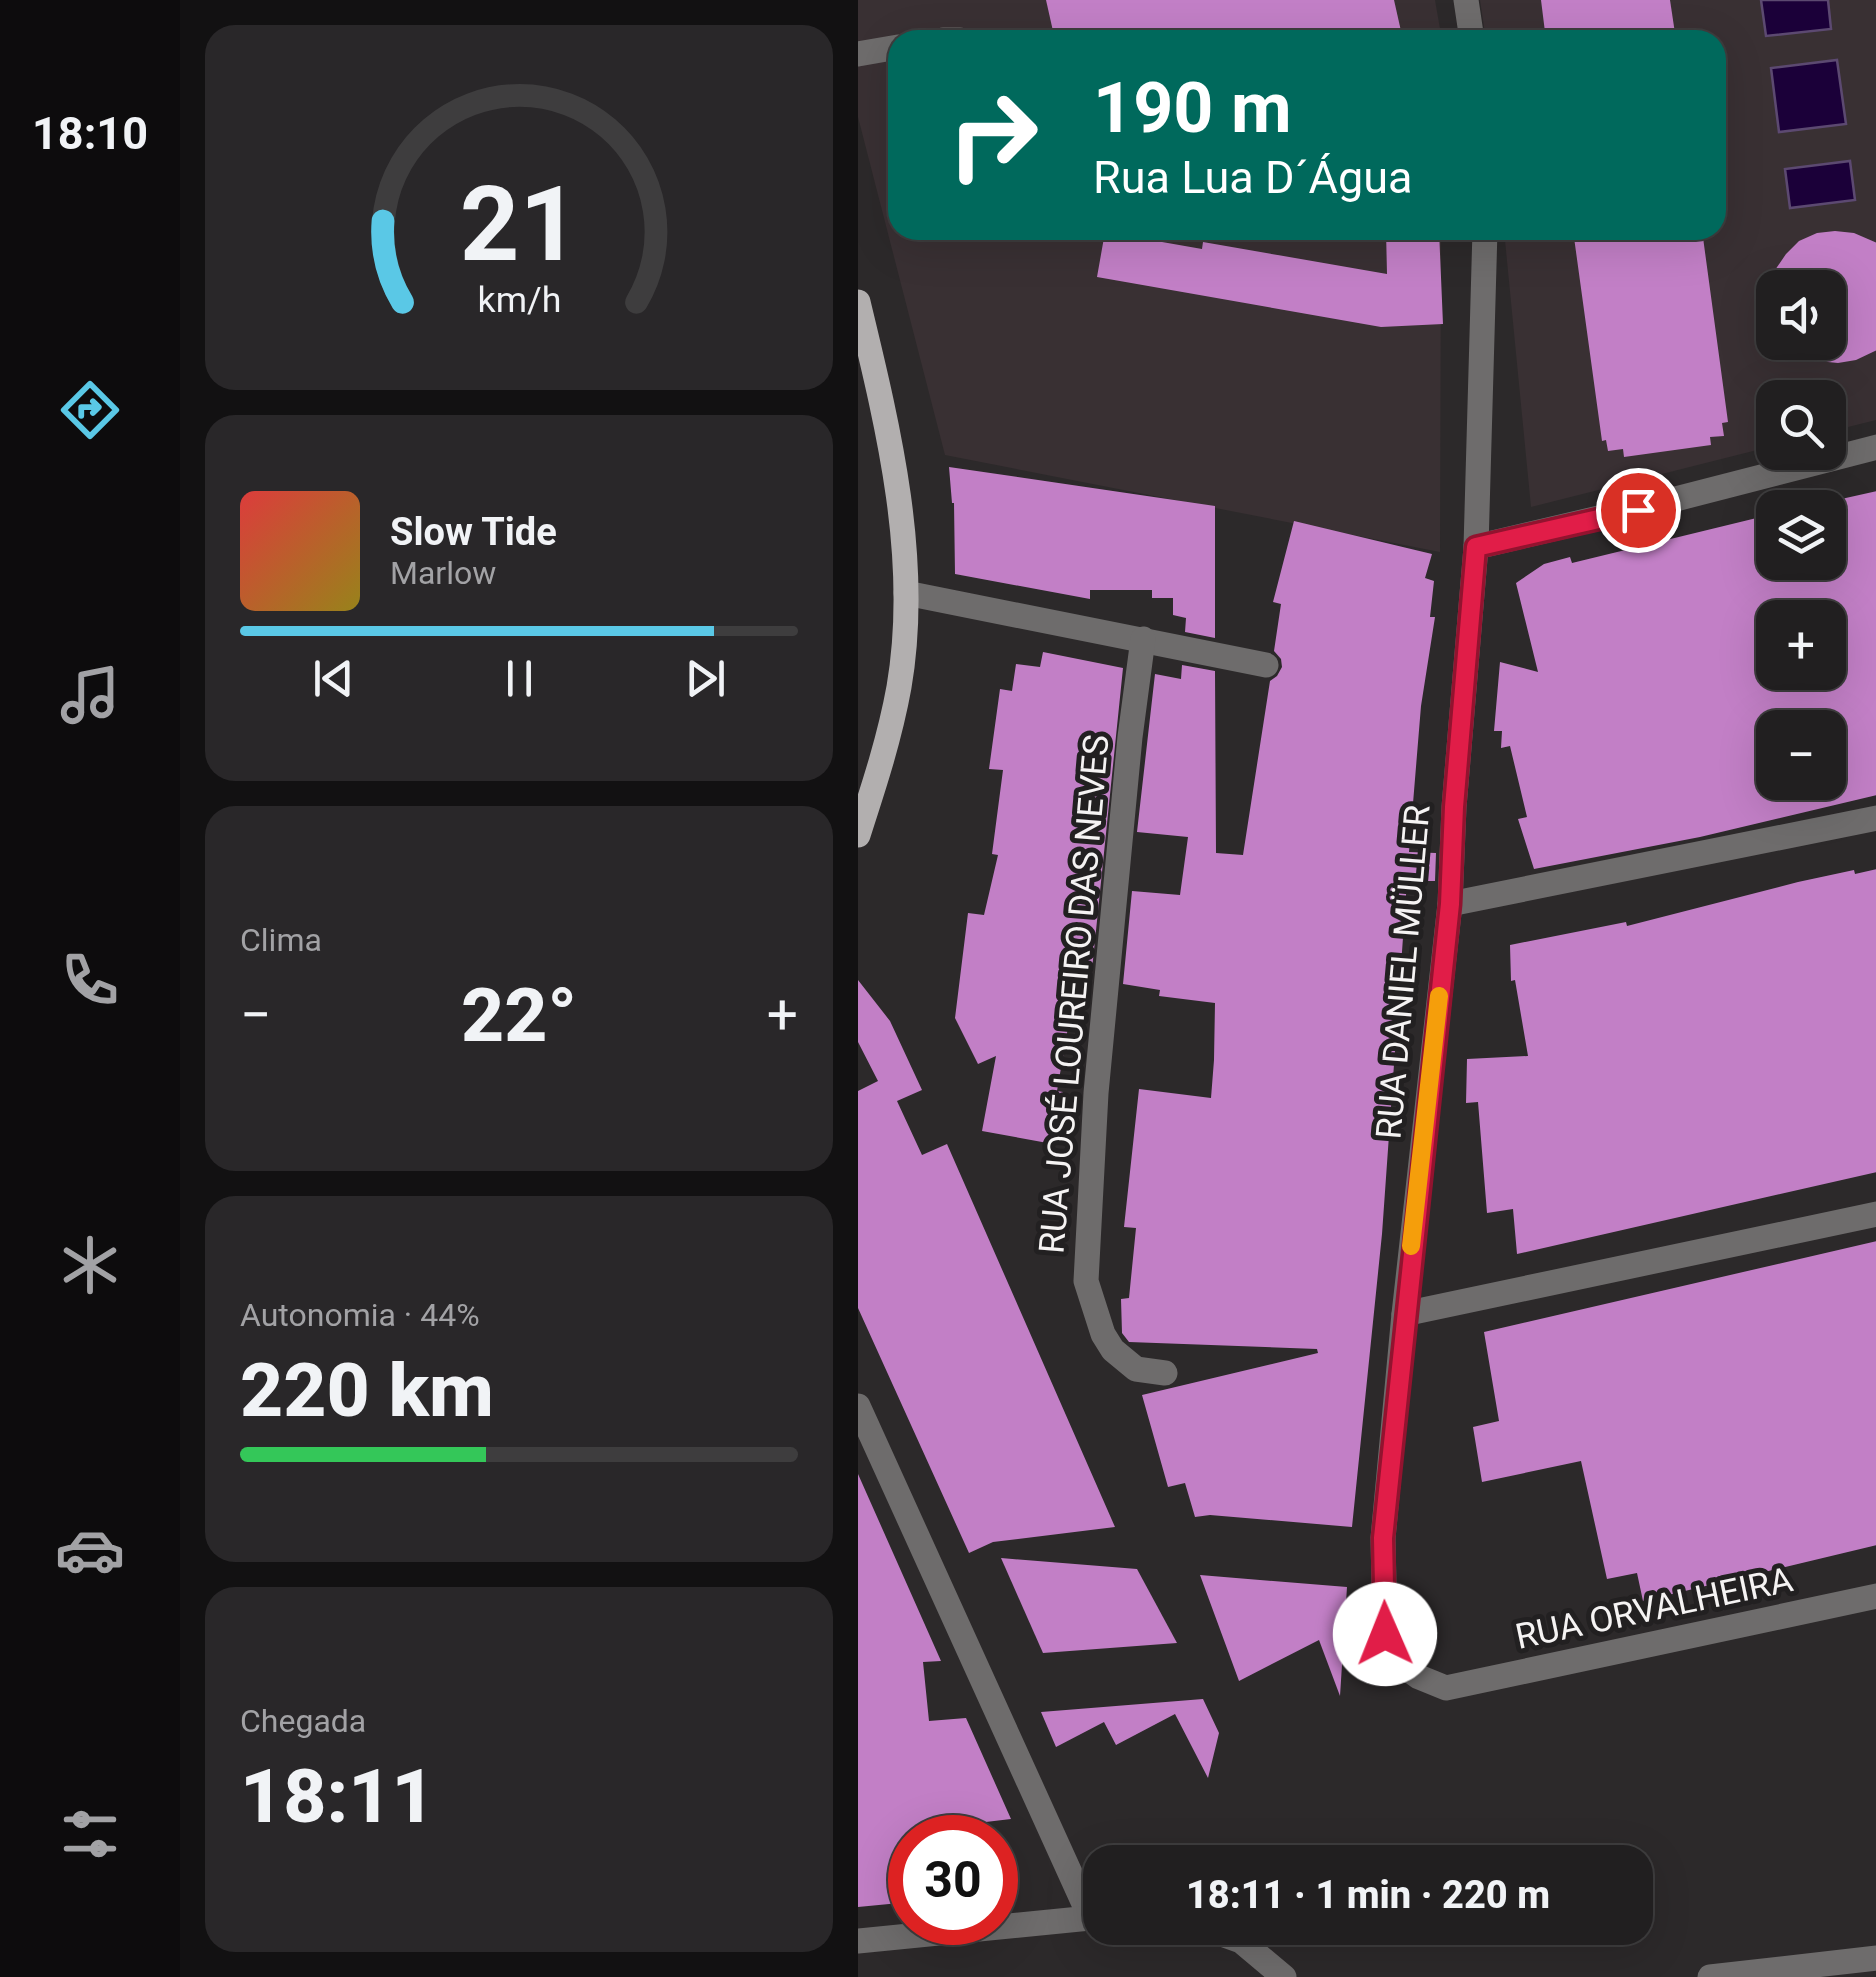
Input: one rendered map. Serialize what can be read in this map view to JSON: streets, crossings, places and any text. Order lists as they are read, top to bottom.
{
  "streets": {
    "street": ["RUA DANIEL MÜLLER", "RUA JOSÉ LOUREIRO DAS NEVES", "RUA ORVALHEIRA"]
  },
  "crossings": [
    ["RUA DANIEL MÜLLER", "RUA ORVALHEIRA"]
  ],
  "page": {
    "tabs": "18:10",
    "turn": ["190 m", "Rua Lua D´Água"],
    "map_buttons": ["+", "−"],
    "song": ["Slow Tide", "Marlow"],
    "tile": [
      "Clima",
      ["Autonomia · 44%", "220 km"],
      ["Chegada", "18:11"]
    ],
    "heat": ["−", "22°", "+"],
    "limit": "30",
    "trip": "18:11 · 1 min · 220 m",
    "gauge": ["21", "km/h"]
  }
}
